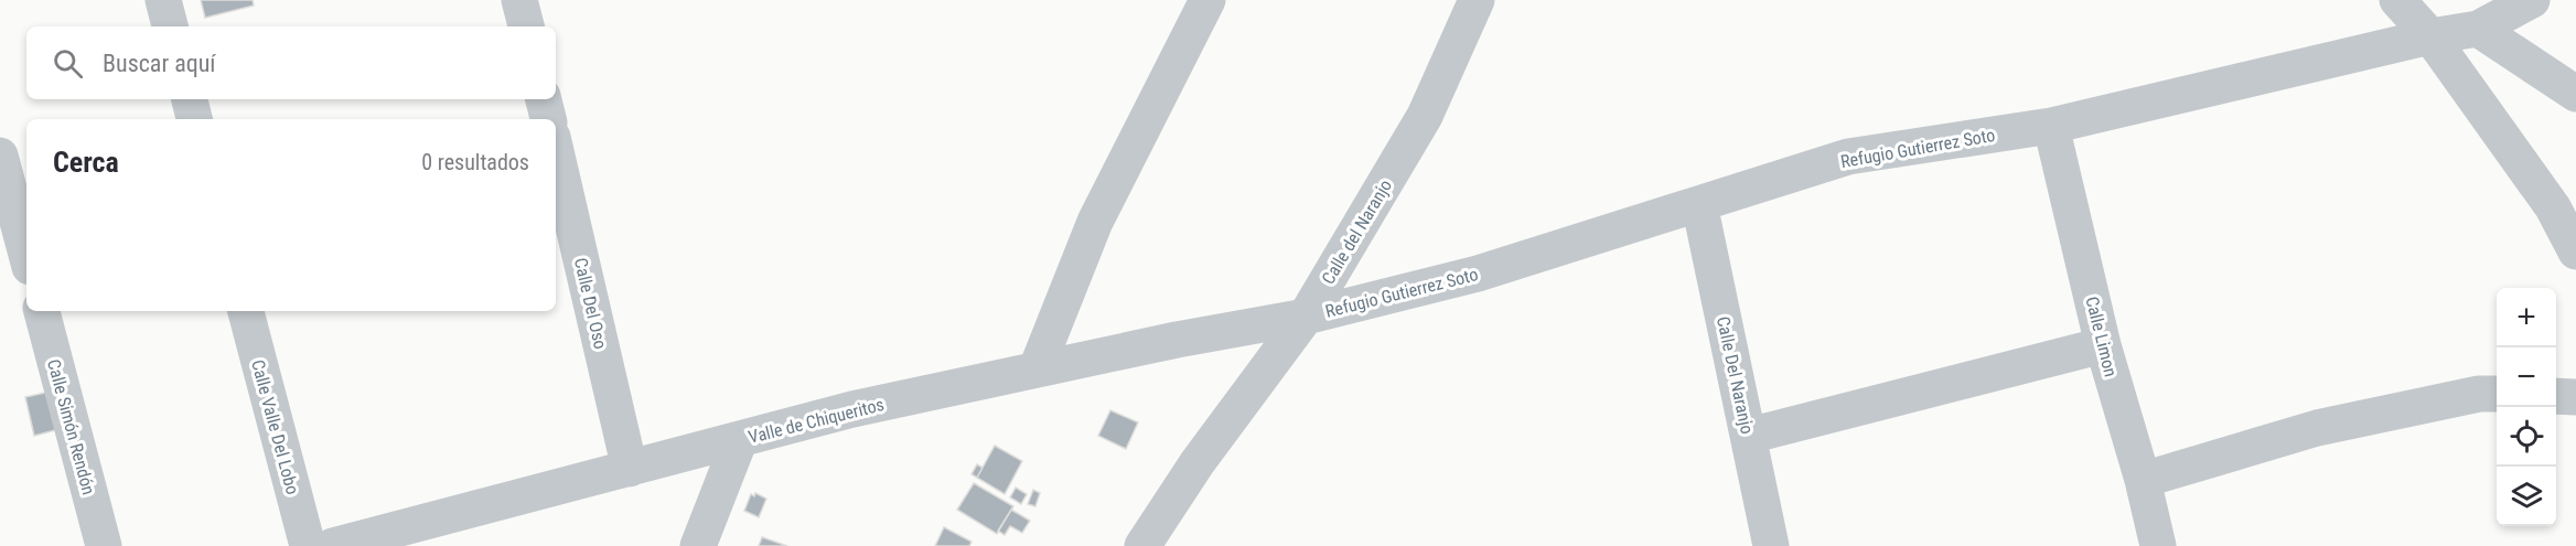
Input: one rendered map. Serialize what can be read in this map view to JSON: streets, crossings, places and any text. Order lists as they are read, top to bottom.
{
  "streets": {
    "street": [
      "Refugio Gutierrez Soto",
      "Calle del Naranjo",
      "Calle Del Oso",
      "Calle Limon",
      "Calle Del Naranjo",
      "Valle de Chiqueritos",
      "Calle Simón Rendón",
      "Calle Valle Del Lobo"
    ]
  },
  "crossings": [
    ["Refugio Gutierrez Soto", "Calle del Naranjo"],
    ["Refugio Gutierrez Soto", "Calle Limon"],
    ["Refugio Gutierrez Soto", "Calle Del Naranjo"],
    ["Refugio Gutierrez Soto", "Valle de Chiqueritos"],
    ["Calle del Naranjo", "Valle de Chiqueritos"],
    ["Calle Del Oso", "Valle de Chiqueritos"]
  ],
  "page": {
    "search": "Buscar aquí",
    "heading": ["Cerca", "0 resultados"],
    "map_buttons": ["+", "−"]
  }
}
